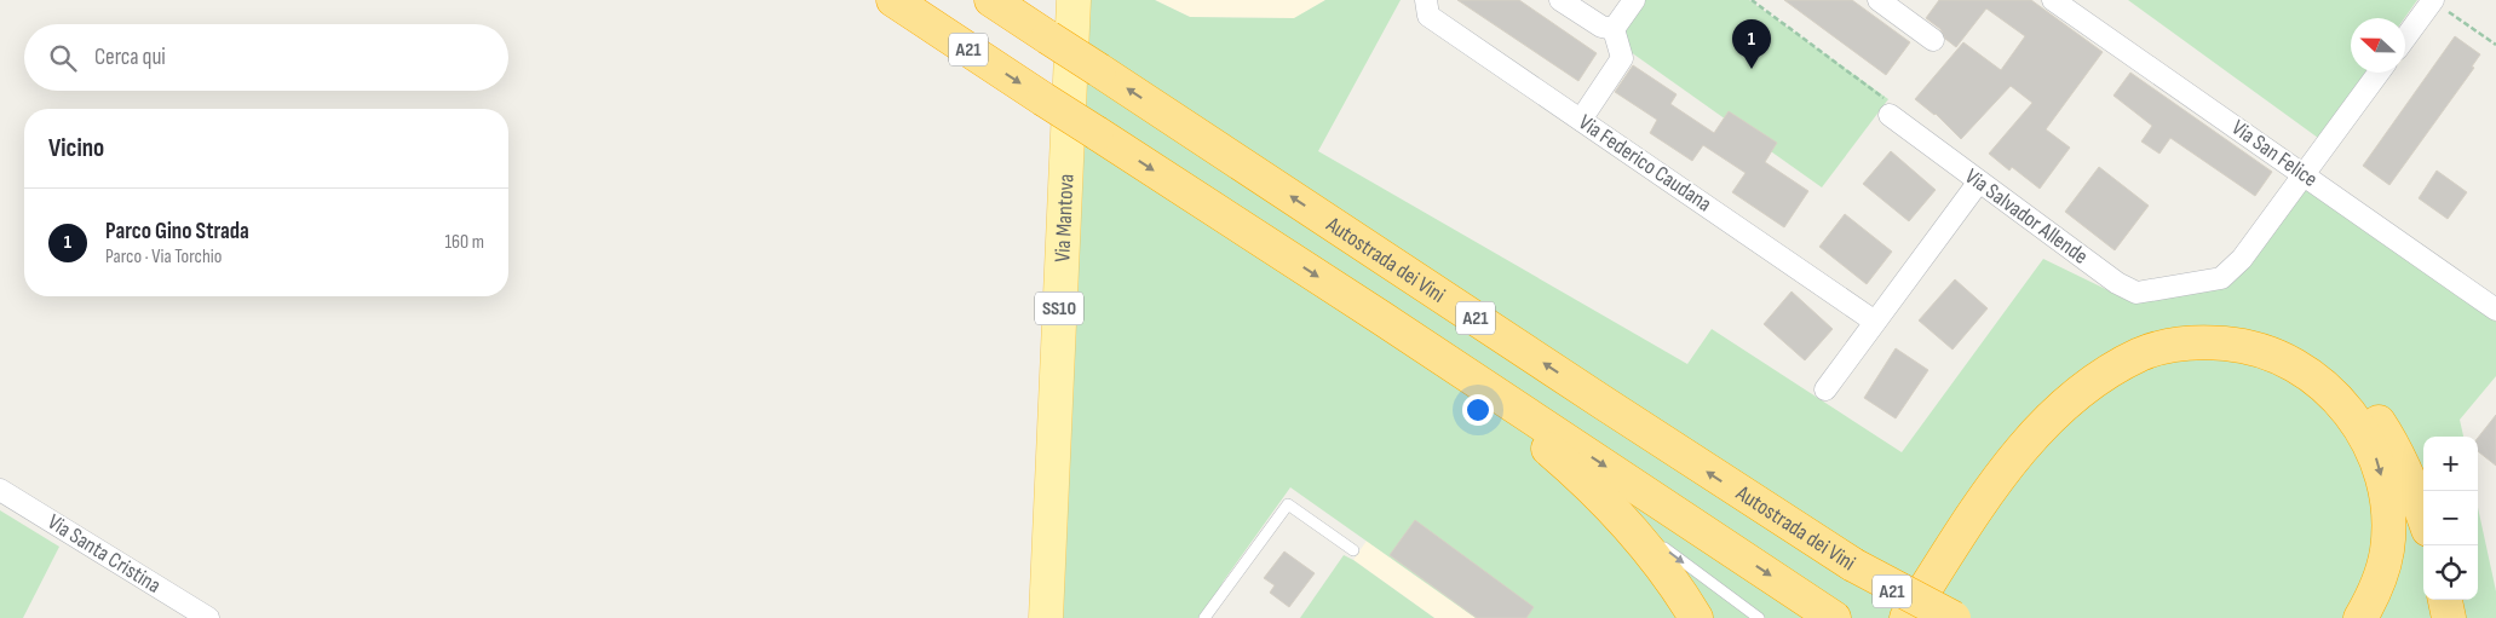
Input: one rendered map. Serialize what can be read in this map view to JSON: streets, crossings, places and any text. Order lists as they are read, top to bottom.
{
  "streets": {
    "highway": ["A21", "Autostrada dei Vini"],
    "main road": ["Via Mantova", "SS10"],
    "street": [
      "Via San Felice",
      "Via Federico Caudana",
      "Via Salvador Allende",
      "Via Santa Cristina"
    ]
  },
  "crossings": [
    ["Via San Felice", "Via Salvador Allende"]
  ],
  "north": "left",
  "page": {
    "pins": "1",
    "search": "Cerca qui",
    "heading": "Vicino",
    "list": [
      {
        "mark": "1",
        "name": "Parco Gino Strada",
        "note": "Parco · Via Torchio",
        "value": "160 m"
      }
    ],
    "map_buttons": ["+", "−"]
  }
}
